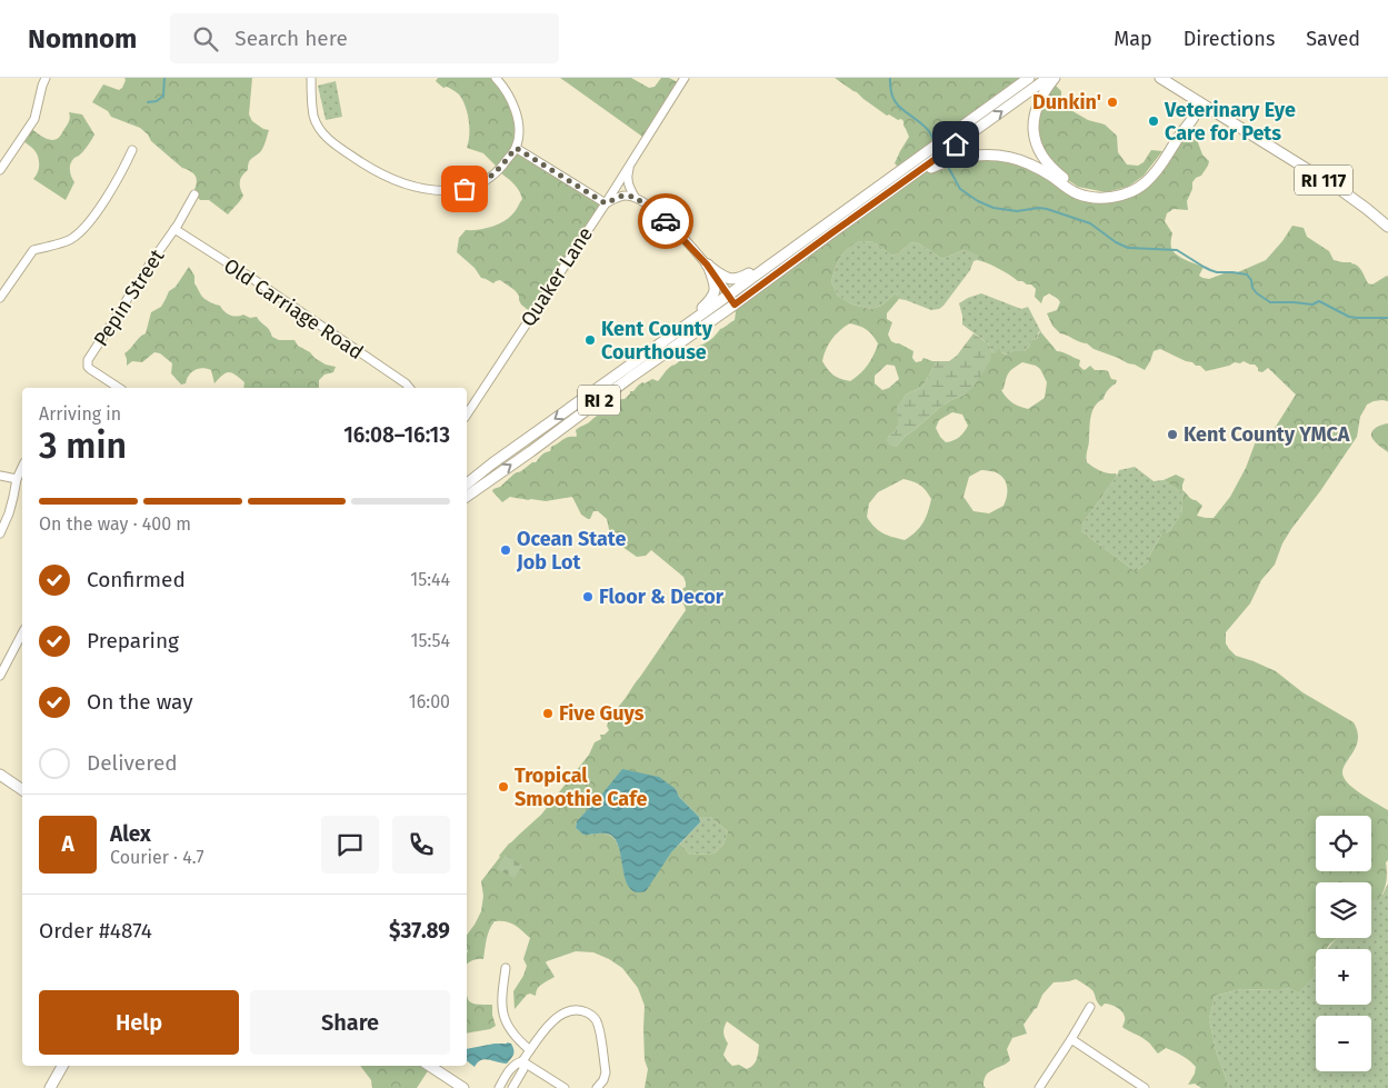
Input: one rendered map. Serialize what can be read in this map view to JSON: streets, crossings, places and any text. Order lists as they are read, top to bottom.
{
  "streets": {
    "main road": ["RI 117", "RI 2"],
    "street": ["Quaker Lane", "Pepin Street", "Old Carriage Road"]
  },
  "crossings": [
    ["Pepin Street", "Old Carriage Road"]
  ],
  "places": [
    "Dunkin'",
    "Veterinary Eye Care for Pets",
    "Kent County Courthouse",
    "Kent County YMCA",
    "Ocean State Job Lot",
    "Floor & Decor",
    "Five Guys",
    "Tropical Smoothie Cafe"
  ],
  "page": {
    "header": "Nomnom",
    "search": "Search here",
    "nav": ["Map", "Directions", "Saved"],
    "heading": ["3 min", "Arriving in", "16:08–16:13"],
    "panel": [
      "Alex",
      "Courier · 4.7",
      "Order #4874",
      "$37.89"
    ],
    "bar": "On the way · 400 m",
    "list": [
      ["Confirmed", "15:44"],
      ["Preparing", "15:54"],
      ["On the way", "16:00"],
      "Delivered"
    ],
    "map_buttons": ["+", "−"],
    "round": "A",
    "buttons": ["Help", "Share"]
  }
}
